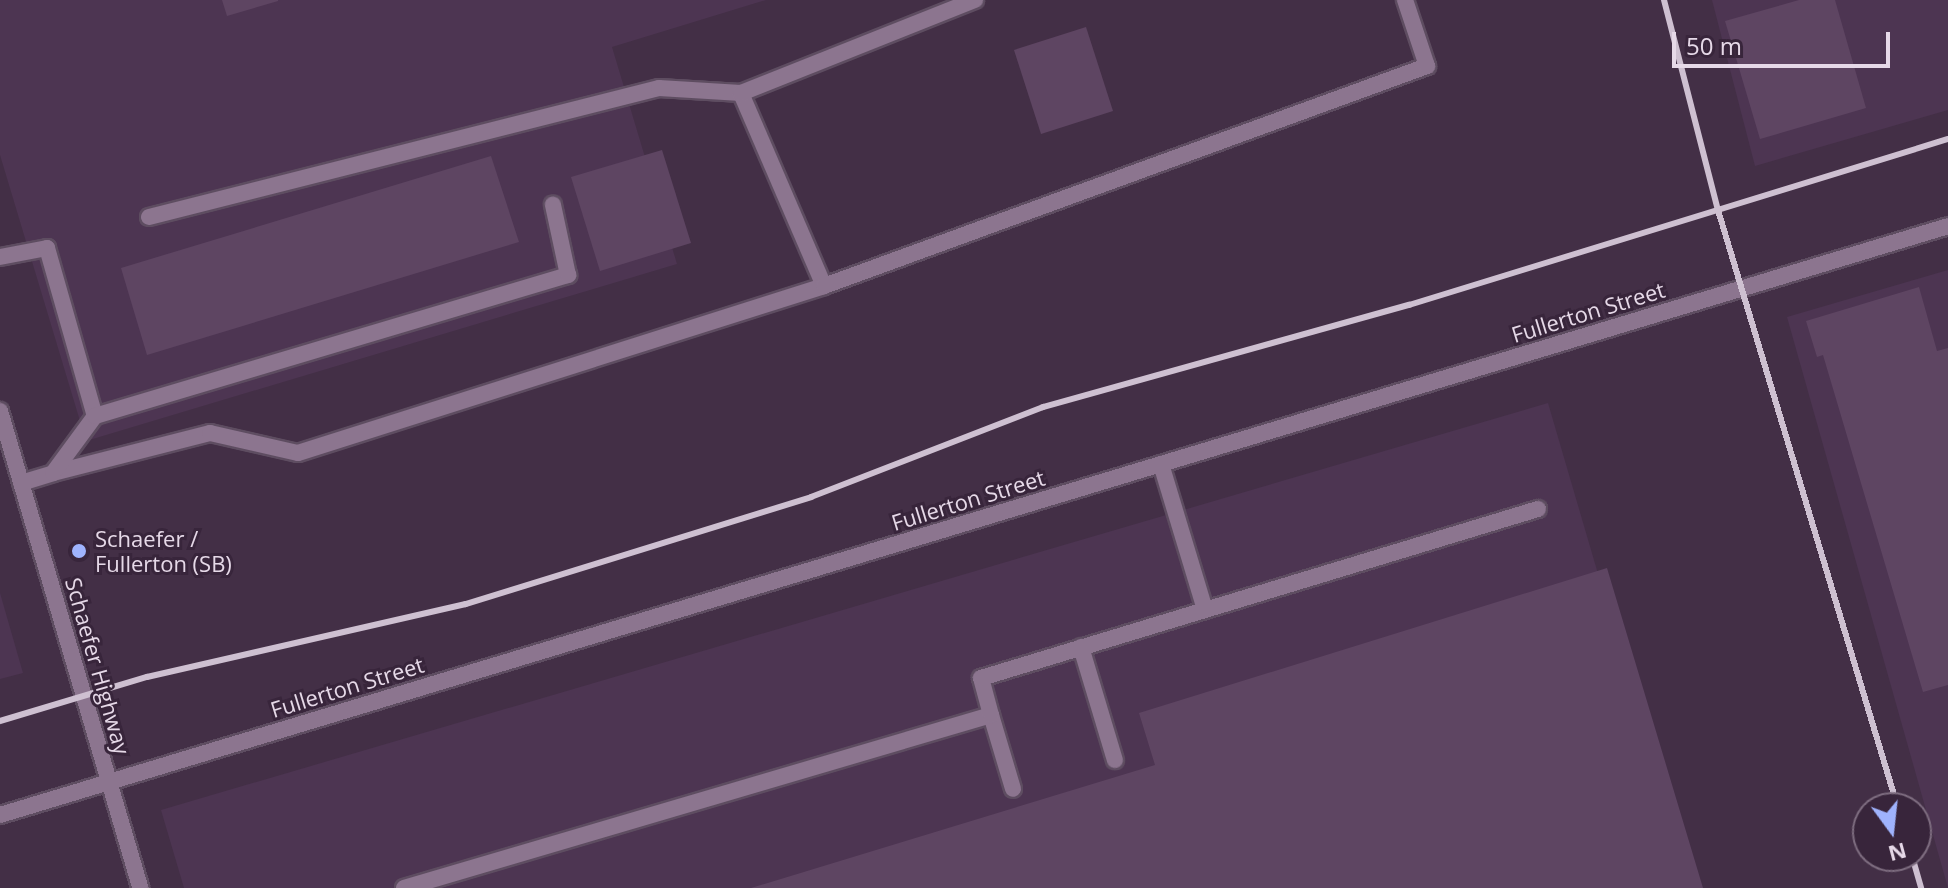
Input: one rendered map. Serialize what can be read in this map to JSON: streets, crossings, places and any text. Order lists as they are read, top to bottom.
{
  "streets": {
    "street": ["Fullerton Street", "Schaefer Highway"]
  },
  "crossings": [
    ["Fullerton Street", "Schaefer Highway"]
  ],
  "places": ["Schaefer / Fullerton (SB)"],
  "scale_bar": "50 m",
  "north": "bottom"
}
